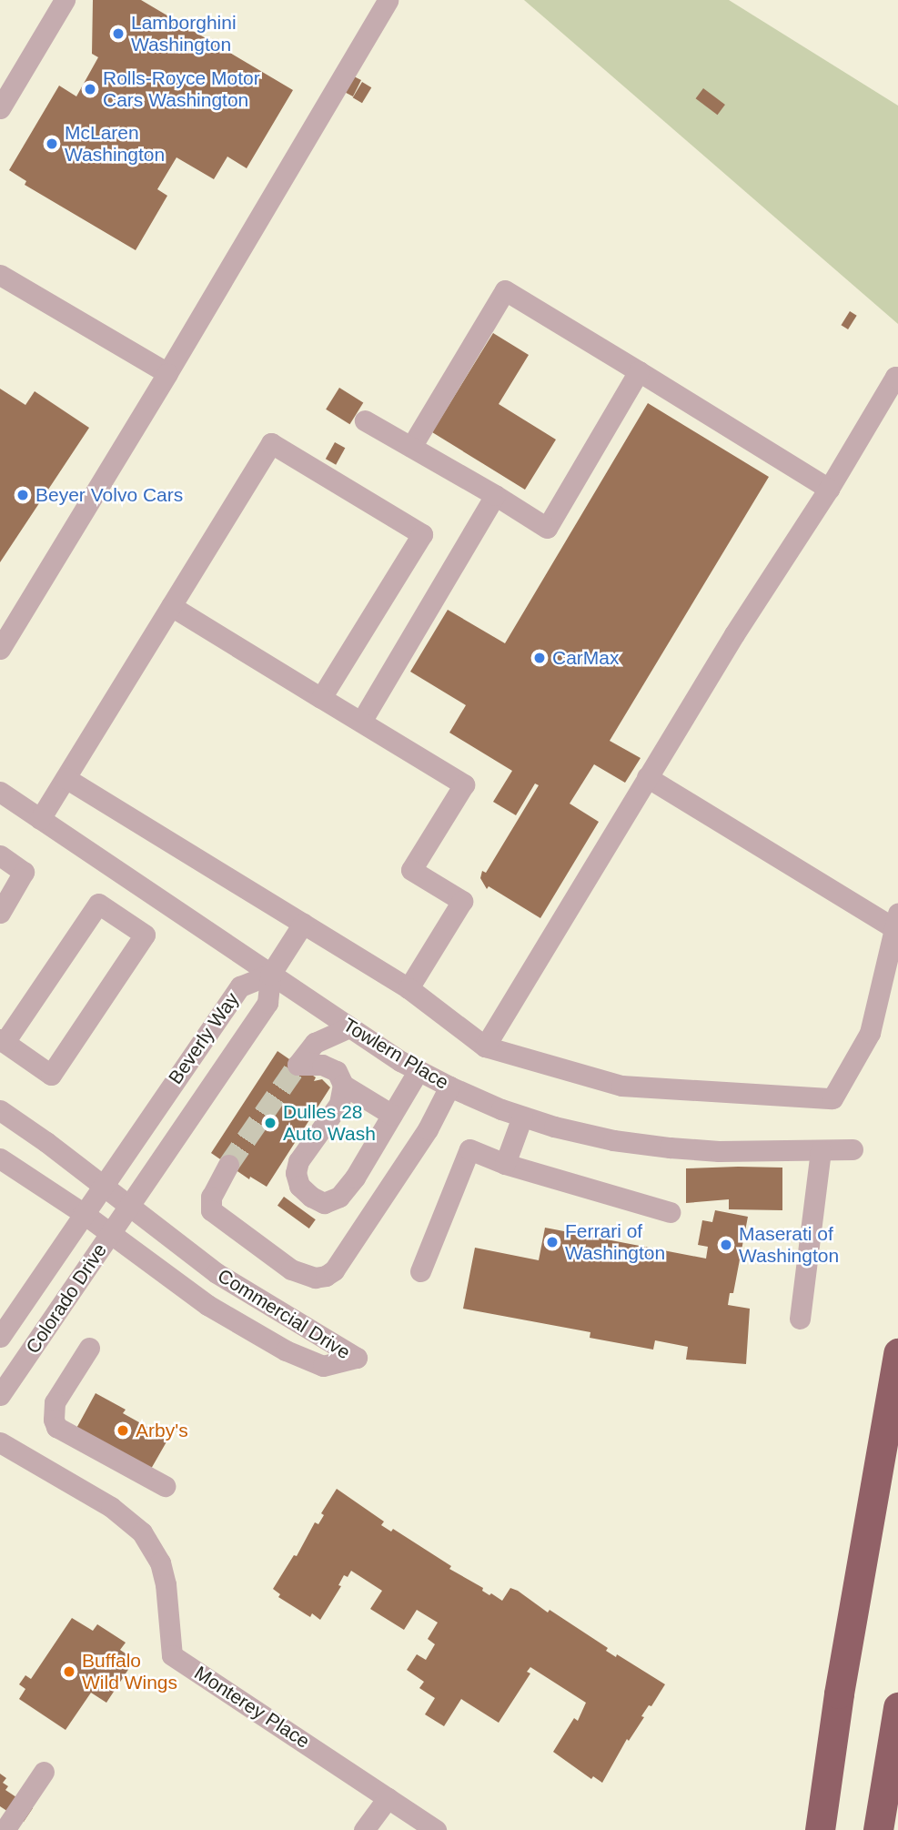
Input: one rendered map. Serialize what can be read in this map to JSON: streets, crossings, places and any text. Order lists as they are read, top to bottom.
{
  "streets": {
    "street": [
      "Beverly Way",
      "Towlern Place",
      "Colorado Drive",
      "Commercial Drive",
      "Monterey Place"
    ]
  },
  "crossings": [
    ["Beverly Way", "Towlern Place"],
    ["Beverly Way", "Colorado Drive"],
    ["Beverly Way", "Commercial Drive"],
    ["Colorado Drive", "Commercial Drive"]
  ],
  "places": [
    "Lamborghini Washington",
    "Rolls-Royce Motor Cars Washington",
    "McLaren Washington",
    "Beyer Volvo Cars",
    "CarMax",
    "Dulles 28 Auto Wash",
    "Ferrari of Washington",
    "Maserati of Washington",
    "Arby's",
    "Buffalo Wild Wings"
  ]
}
